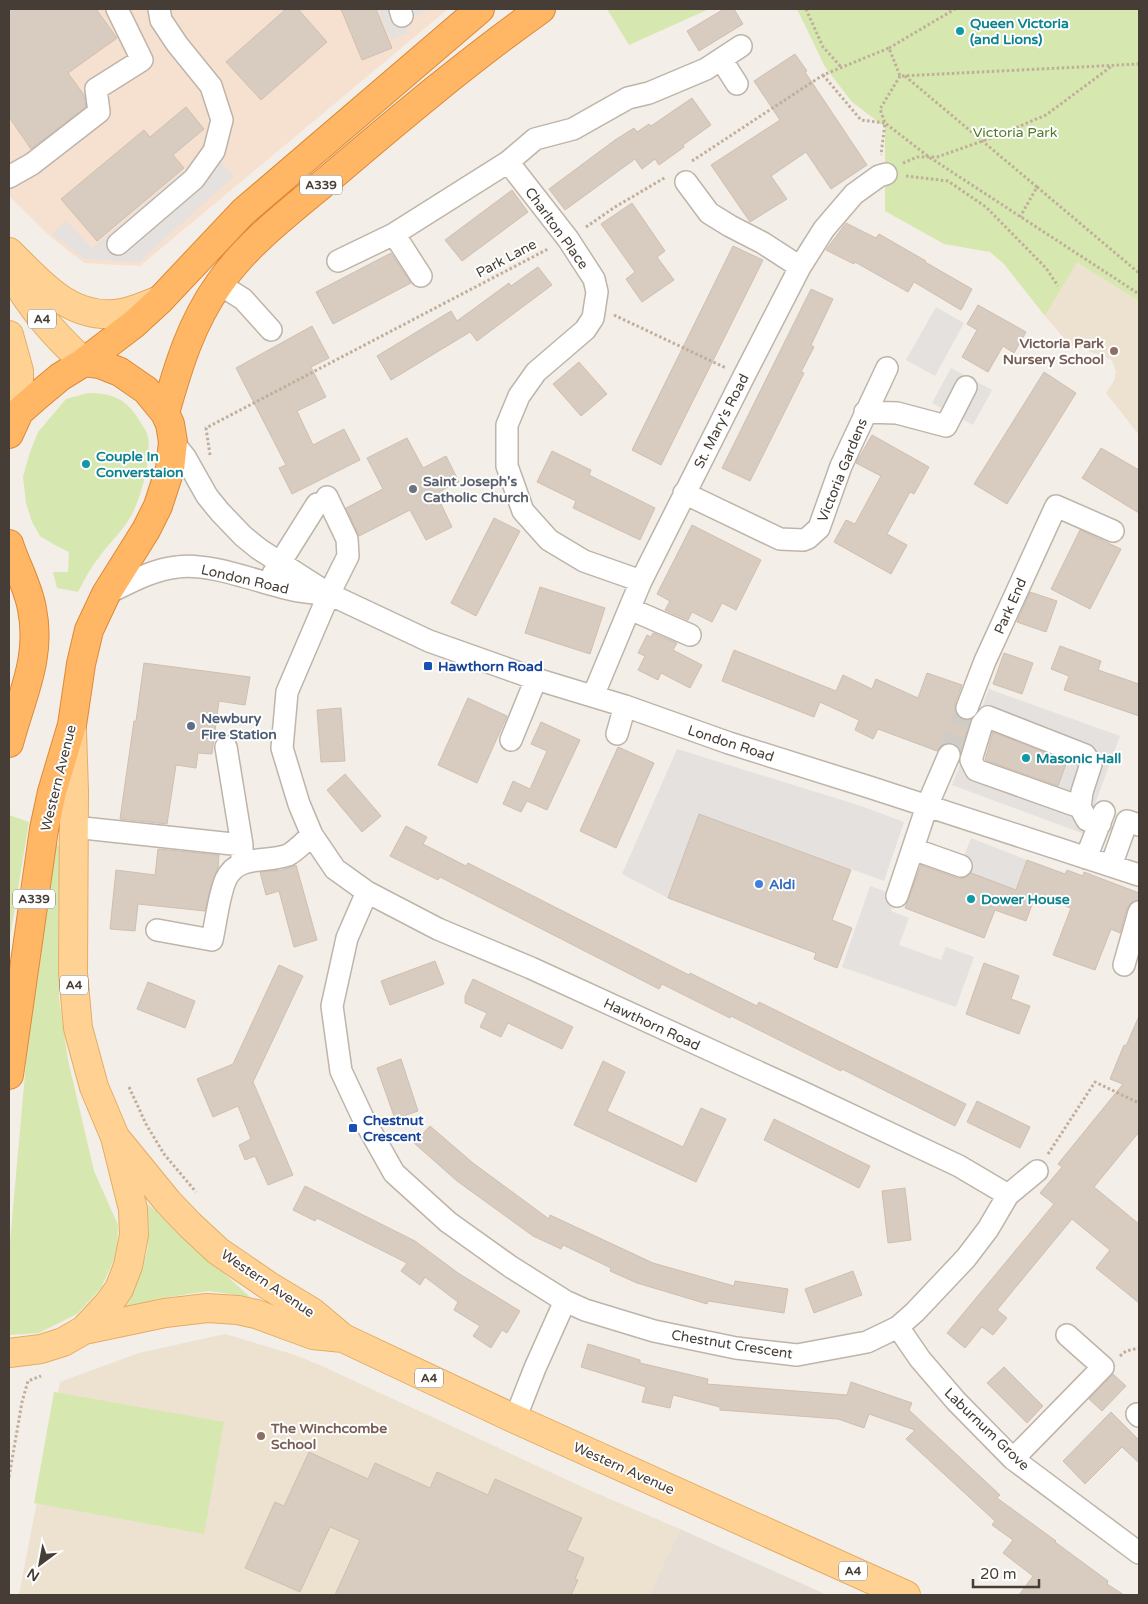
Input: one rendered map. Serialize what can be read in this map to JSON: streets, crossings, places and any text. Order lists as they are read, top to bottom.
{
  "streets": {
    "highway": ["A339", "Western Avenue"],
    "main road": ["A4"],
    "street": [
      "Charlton Place",
      "St. Mary's Road",
      "Victoria Gardens",
      "London Road",
      "Park End",
      "Hawthorn Road",
      "Chestnut Crescent",
      "Laburnum Grove"
    ],
    "path": ["Park Lane"]
  },
  "crossings": [
    ["A339", "A4"],
    ["A339", "London Road"],
    ["A339", "Western Avenue"],
    ["Charlton Place", "Park Lane"],
    ["Charlton Place", "St. Mary's Road"],
    ["A4", "Western Avenue"],
    ["St. Mary's Road", "Victoria Gardens"],
    ["St. Mary's Road", "London Road"],
    ["London Road", "Western Avenue"],
    ["London Road", "Hawthorn Road"],
    ["Hawthorn Road", "Chestnut Crescent"],
    ["Chestnut Crescent", "Laburnum Grove"]
  ],
  "parks": ["Victoria Park"],
  "places": {
    "other": [
      "Queen Victoria (and Lions)",
      "Victoria Park Nursery School",
      "Couple In Converstaion",
      "Saint Joseph's Catholic Church",
      "Newbury Fire Station",
      "Masonic Hall",
      "Aldi",
      "Dower House",
      "The Winchcombe School"
    ],
    "transit": ["Hawthorn Road", "Chestnut Crescent"]
  },
  "scale_bar": "20 m",
  "north": "bottom left"
}
